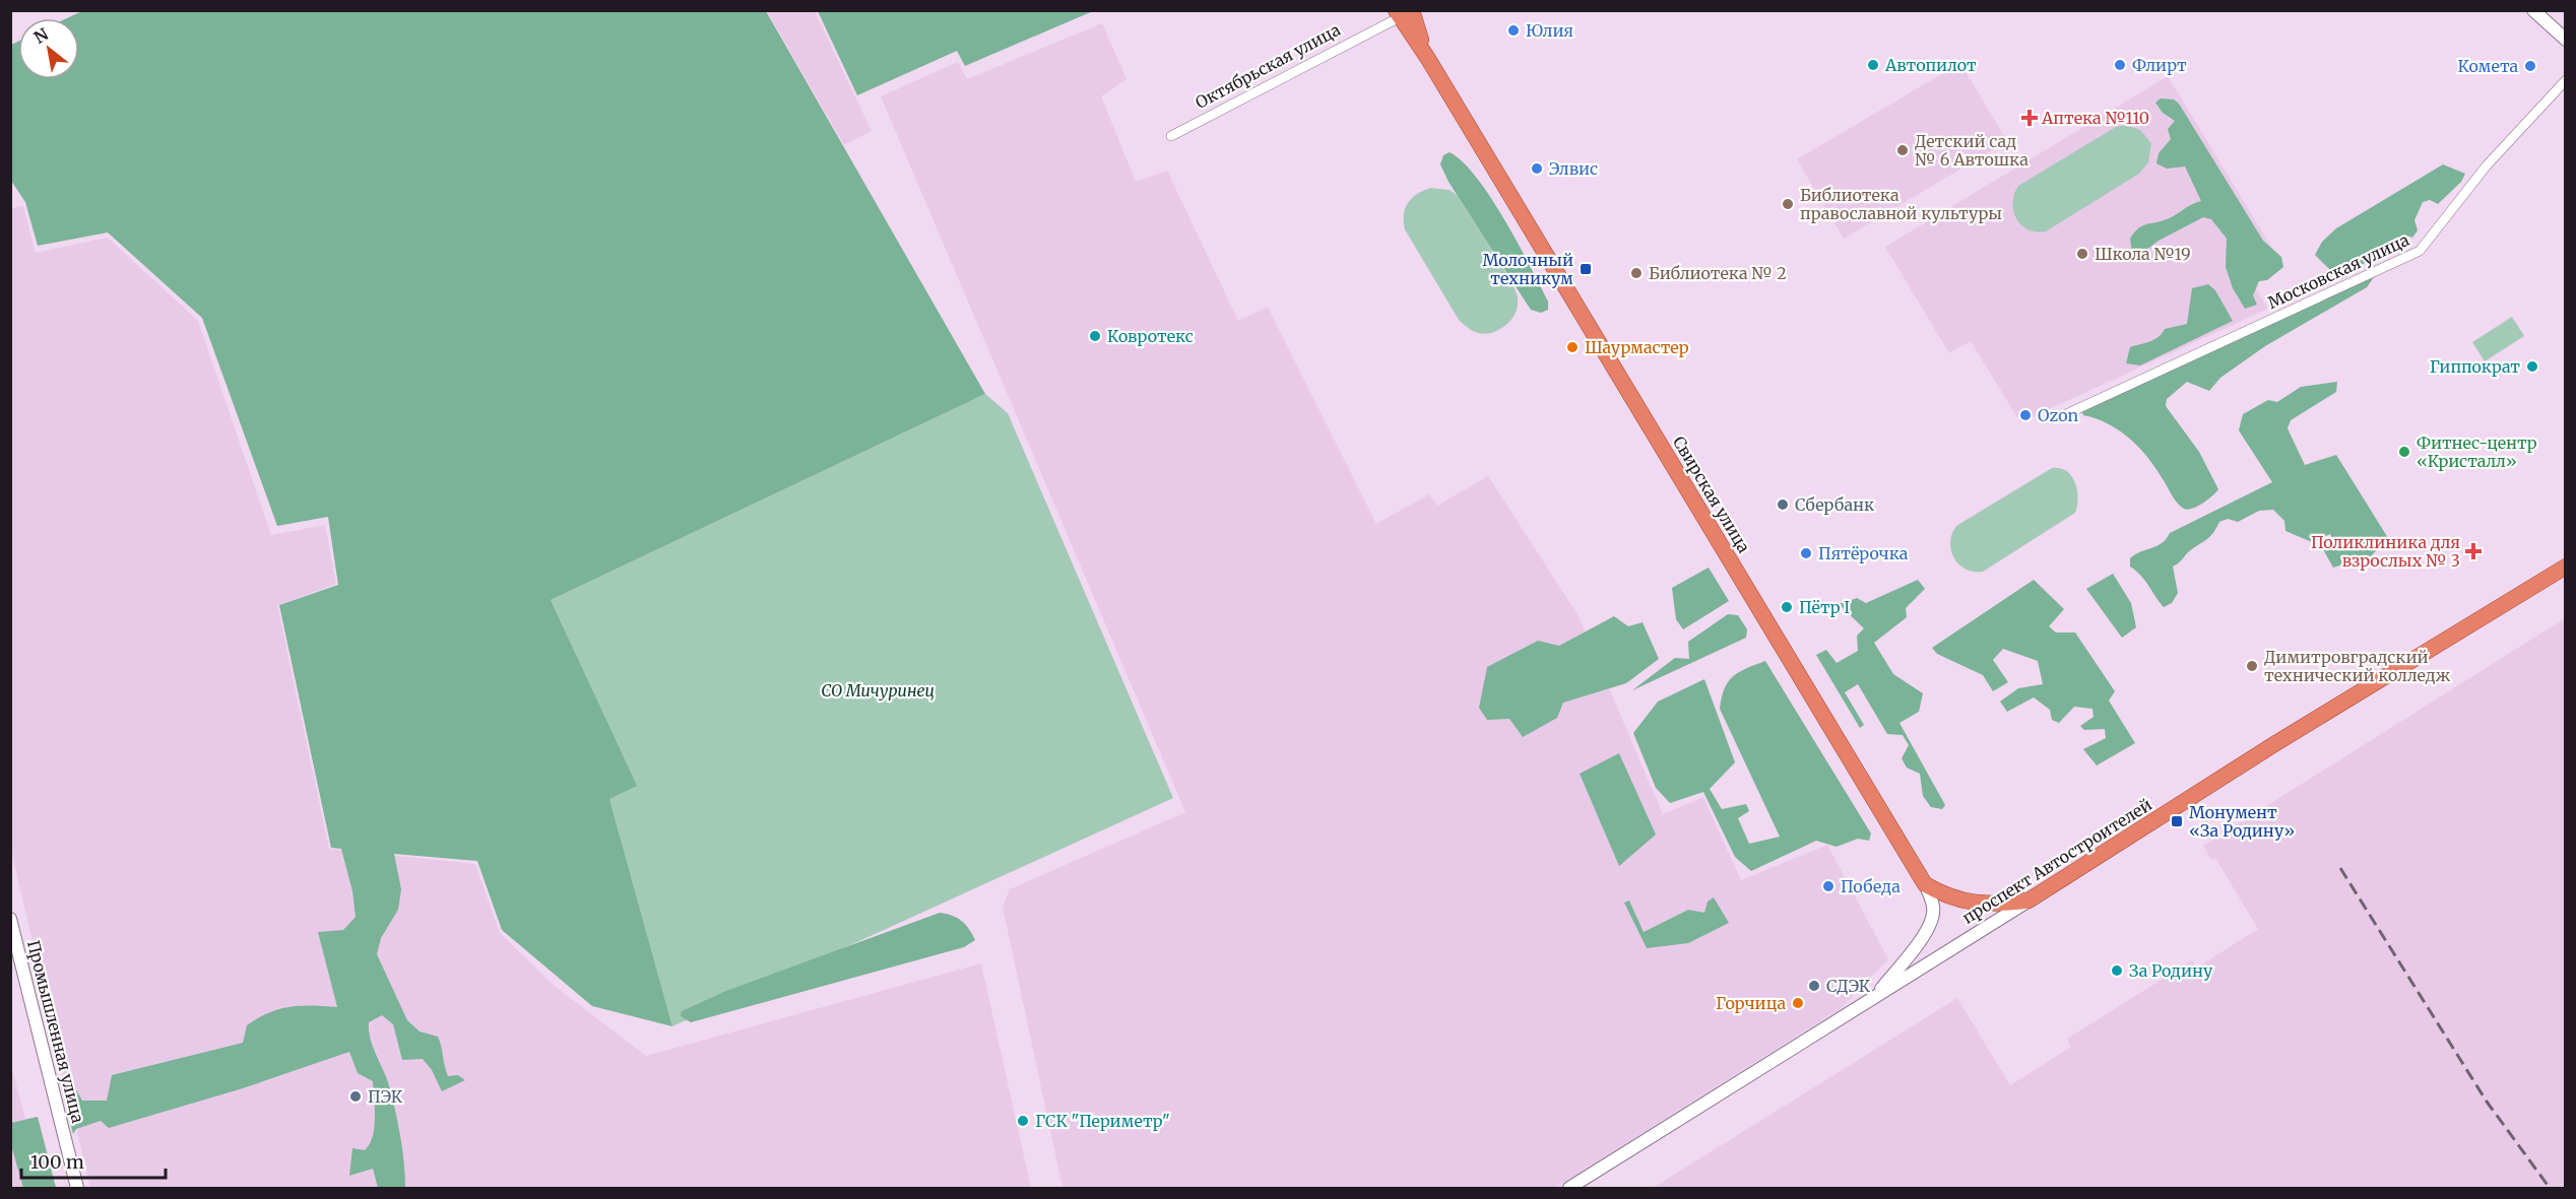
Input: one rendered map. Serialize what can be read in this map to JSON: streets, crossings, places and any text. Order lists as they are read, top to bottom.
{
  "streets": {
    "highway": ["Свирская улица", "проспект Автостроителей"],
    "main road": ["Промышленная улица"],
    "street": ["Октябрьская улица", "Московская улица"]
  },
  "crossings": [
    ["Октябрьская улица", "Свирская улица"],
    ["Свирская улица", "проспект Автостроителей"]
  ],
  "parks": ["СО Мичуринец"],
  "places": {
    "other": [
      "Юлия",
      "Автопилот",
      "Флирт",
      "Комета",
      "Детский сад № 6 Автошка",
      "Элвис",
      "Библиотека православной культуры",
      "Школа №19",
      "Библиотека № 2",
      "Ковротекс",
      "Шаурмастер",
      "Гиппократ",
      "Ozon",
      "Фитнес-центр «Кристалл»",
      "Сбербанк",
      "Пятёрочка",
      "Пётр I",
      "Димитровградский технический колледж",
      "Победа",
      "За Родину",
      "СДЭК",
      "Горчица",
      "ПЭК",
      "ГСК \"Периметр\""
    ],
    "health": ["Аптека №110", "Поликлиника для взрослых № 3"],
    "transit": ["Молочный техникум", "Монумент «За Родину»"]
  },
  "scale_bar": "100 m",
  "north": "top left"
}
